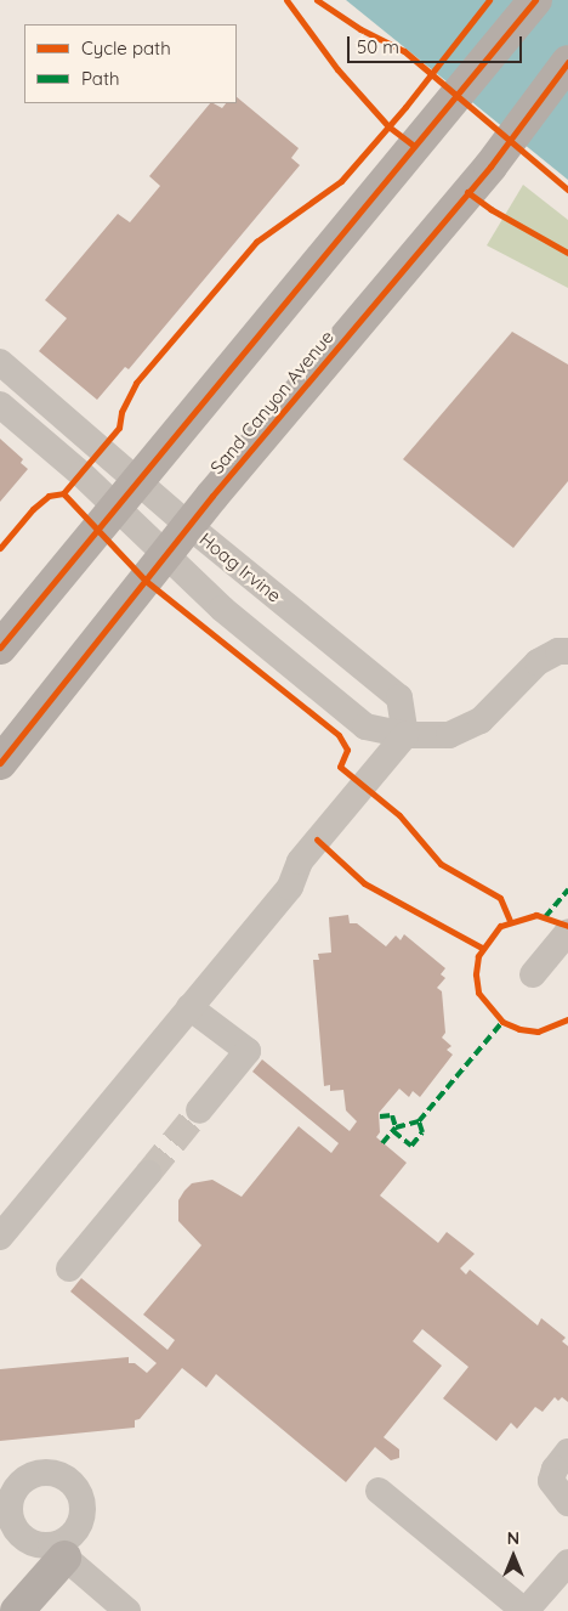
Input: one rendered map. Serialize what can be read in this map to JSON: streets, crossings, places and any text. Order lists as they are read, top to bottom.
{
  "streets": {
    "main road": ["Sand Canyon Avenue"],
    "street": ["Hoag Irvine"]
  },
  "crossings": [
    ["Sand Canyon Avenue", "Hoag Irvine"]
  ],
  "legend": ["Cycle path", "Path"],
  "scale_bar": "50 m",
  "north": "top"
}
